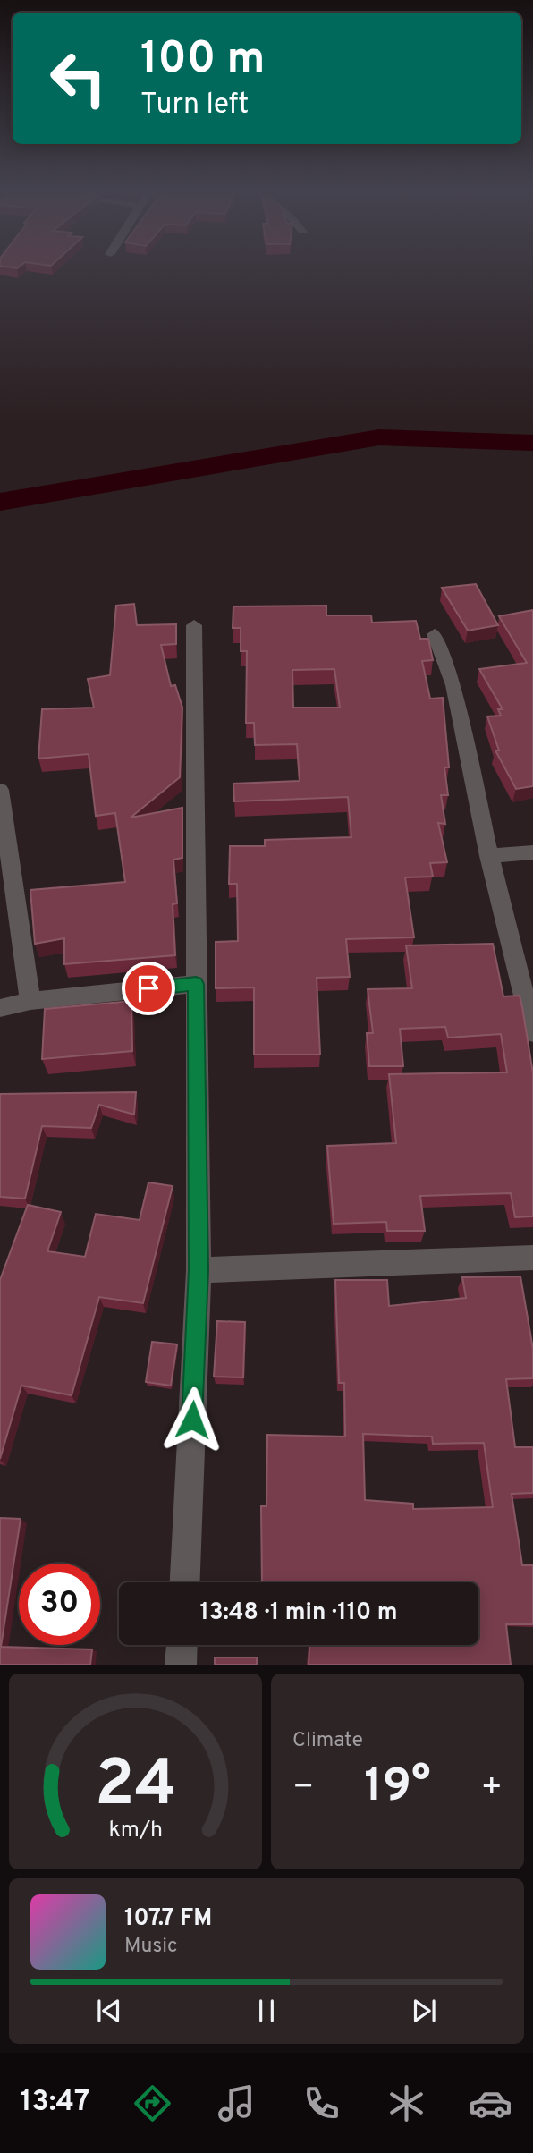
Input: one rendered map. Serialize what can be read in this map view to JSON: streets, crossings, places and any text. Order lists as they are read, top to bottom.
{
  "page": {
    "turn": ["100 m", "Turn left"],
    "limit": "30",
    "trip": "13:48 · 1 min · 110 m",
    "tile": "Climate",
    "heat": ["−", "19°", "+"],
    "song": ["107.7 FM", "Music"],
    "tabs": "13:47",
    "gauge": ["24", "km/h"]
  }
}
